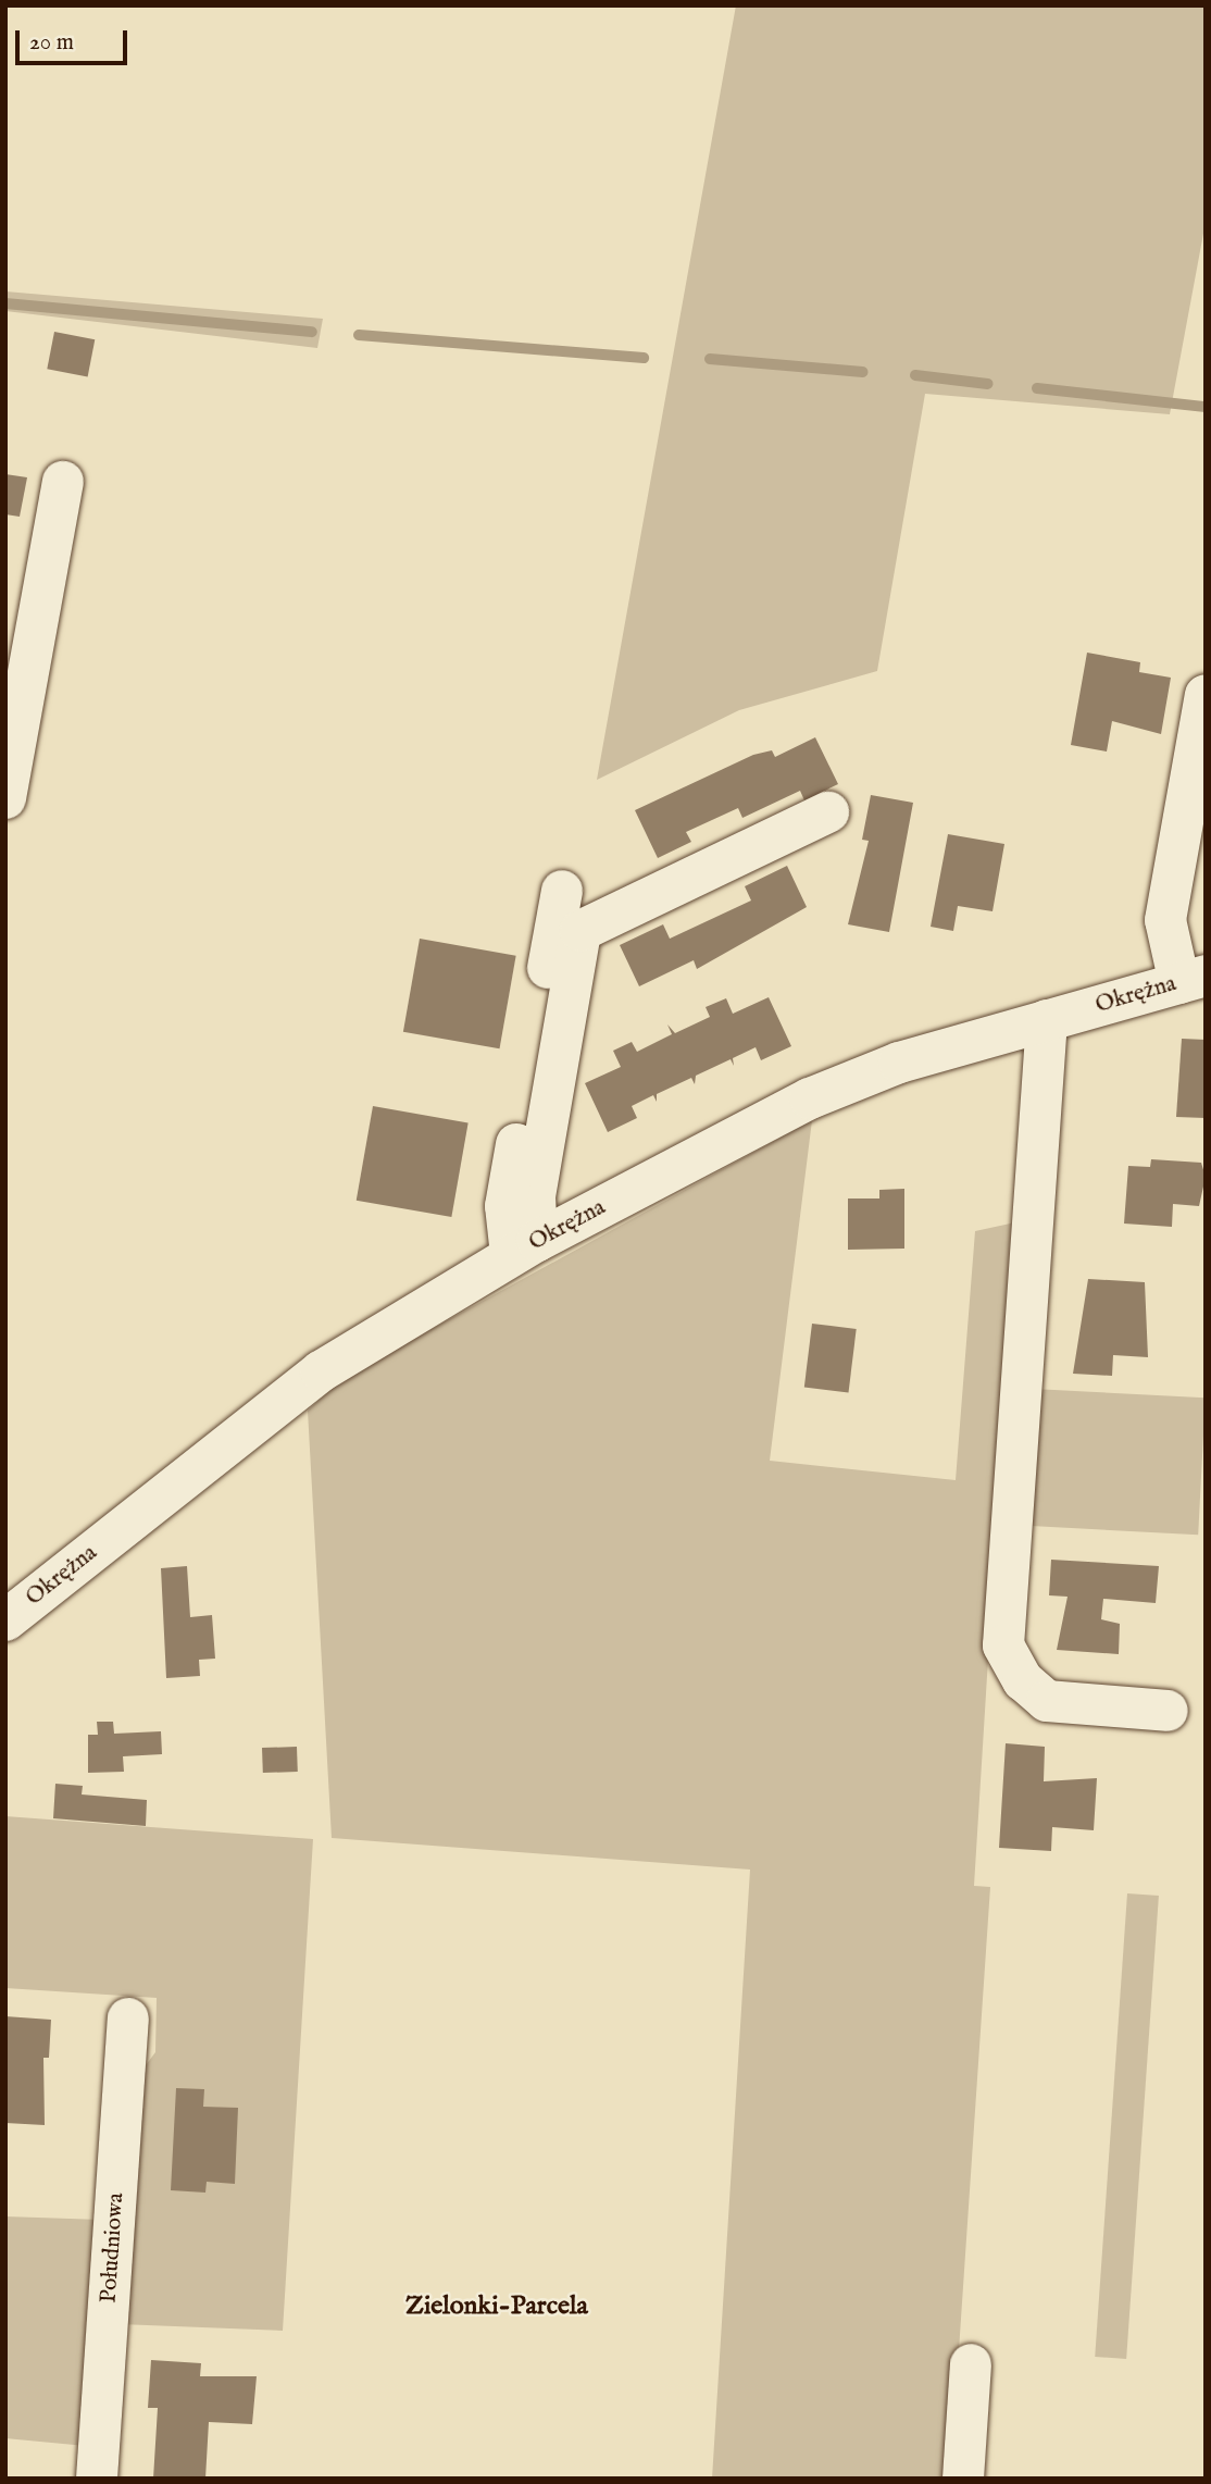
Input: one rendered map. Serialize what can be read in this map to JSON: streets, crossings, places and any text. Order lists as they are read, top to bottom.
{
  "streets": {
    "street": ["Okrężna", "Południowa"]
  },
  "districts": ["Zielonki-Parcela"],
  "scale_bar": "20 m"
}
